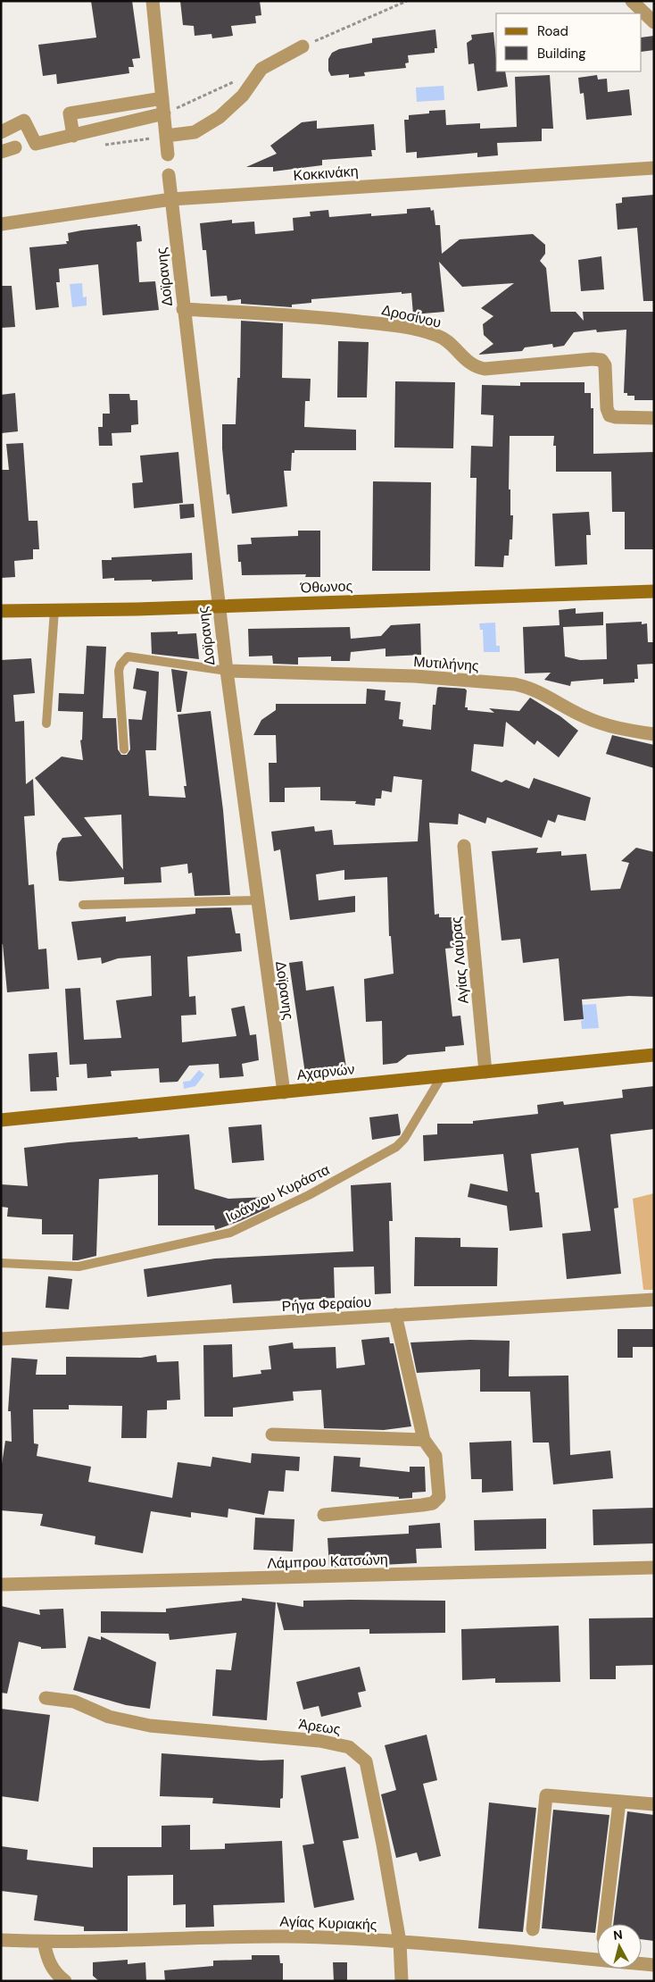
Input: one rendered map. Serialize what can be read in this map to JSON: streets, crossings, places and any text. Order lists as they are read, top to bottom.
{
  "streets": {
    "street": [
      "Κοκκινάκη",
      "Δοϊρανης",
      "Δροσίνου",
      "Όθωνος",
      "Μυτιλήνης",
      "Αγίας Λαύρας",
      "Αχαρνών",
      "Ρήγα Φεραίου",
      "Λάμπρου Κατσώνη",
      "Άρεως",
      "Αγίας Κυριακής"
    ],
    "lane": ["Ιωάννου Κυράστα"]
  },
  "crossings": [
    ["Κοκκινάκη", "Δοϊρανης"],
    ["Δοϊρανης", "Δροσίνου"],
    ["Δοϊρανης", "Όθωνος"],
    ["Δοϊρανης", "Μυτιλήνης"],
    ["Δοϊρανης", "Αχαρνών"],
    ["Αγίας Λαύρας", "Αχαρνών"],
    ["Αχαρνών", "Ιωάννου Κυράστα"],
    ["Άρεως", "Αγίας Κυριακής"]
  ],
  "legend": ["Road", "Building"],
  "north": "top"
}
